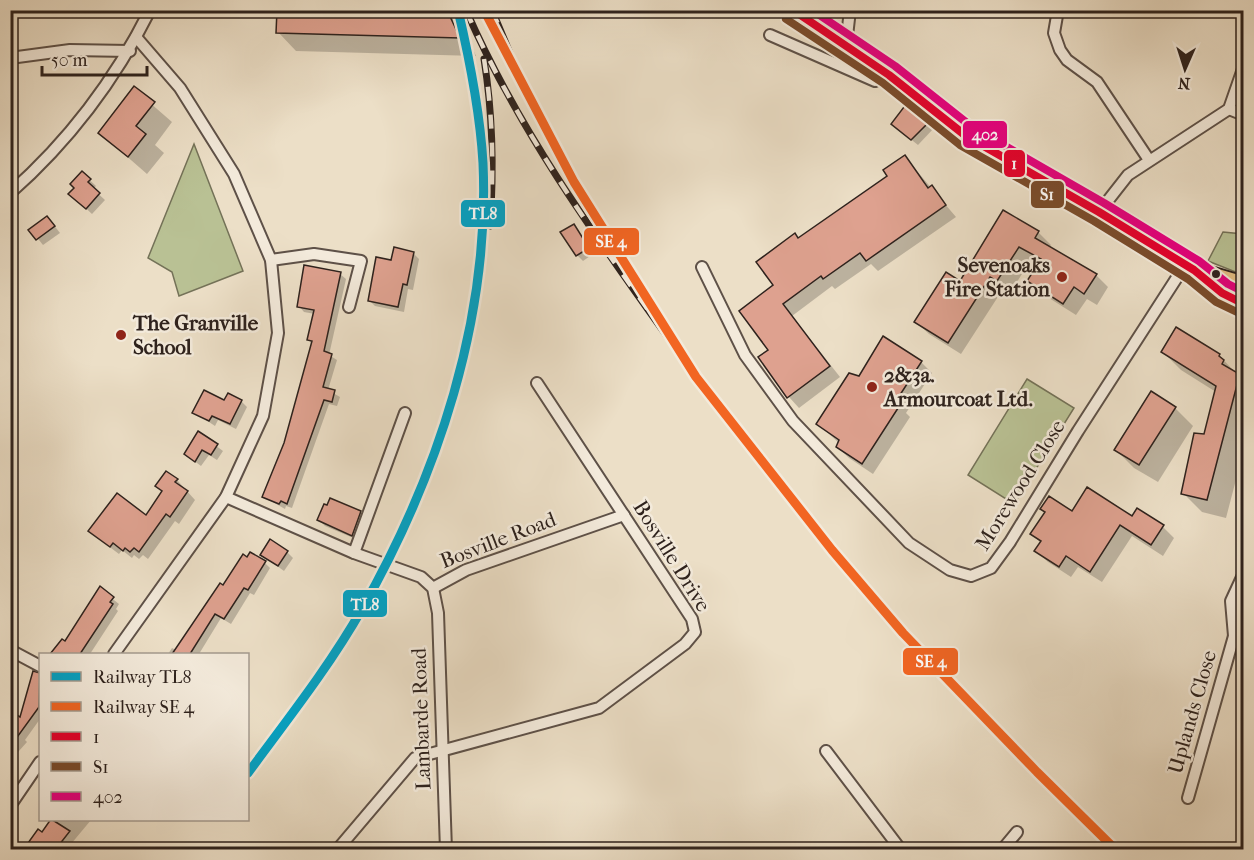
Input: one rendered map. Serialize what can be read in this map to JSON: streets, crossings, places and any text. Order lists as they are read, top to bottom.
{
  "streets": {
    "street": [
      "Morewood Close",
      "Bosville Road",
      "Bosville Drive",
      "Uplands Close",
      "Lambarde Road"
    ]
  },
  "crossings": [
    ["Bosville Road", "Bosville Drive"],
    ["Bosville Road", "Lambarde Road"],
    ["Bosville Drive", "Lambarde Road"]
  ],
  "places": ["Sevenoaks Fire Station", "The Granville School", "2&3a. Armourcoat Ltd."],
  "lines": [
    "rail line TL8",
    "transit line 1",
    "transit line 402",
    "transit line S1"
  ],
  "legend": [
    "Railway TL8",
    "Railway SE 4",
    "1",
    "S1",
    "402"
  ],
  "scale_bar": "50 m",
  "north": "bottom"
}
